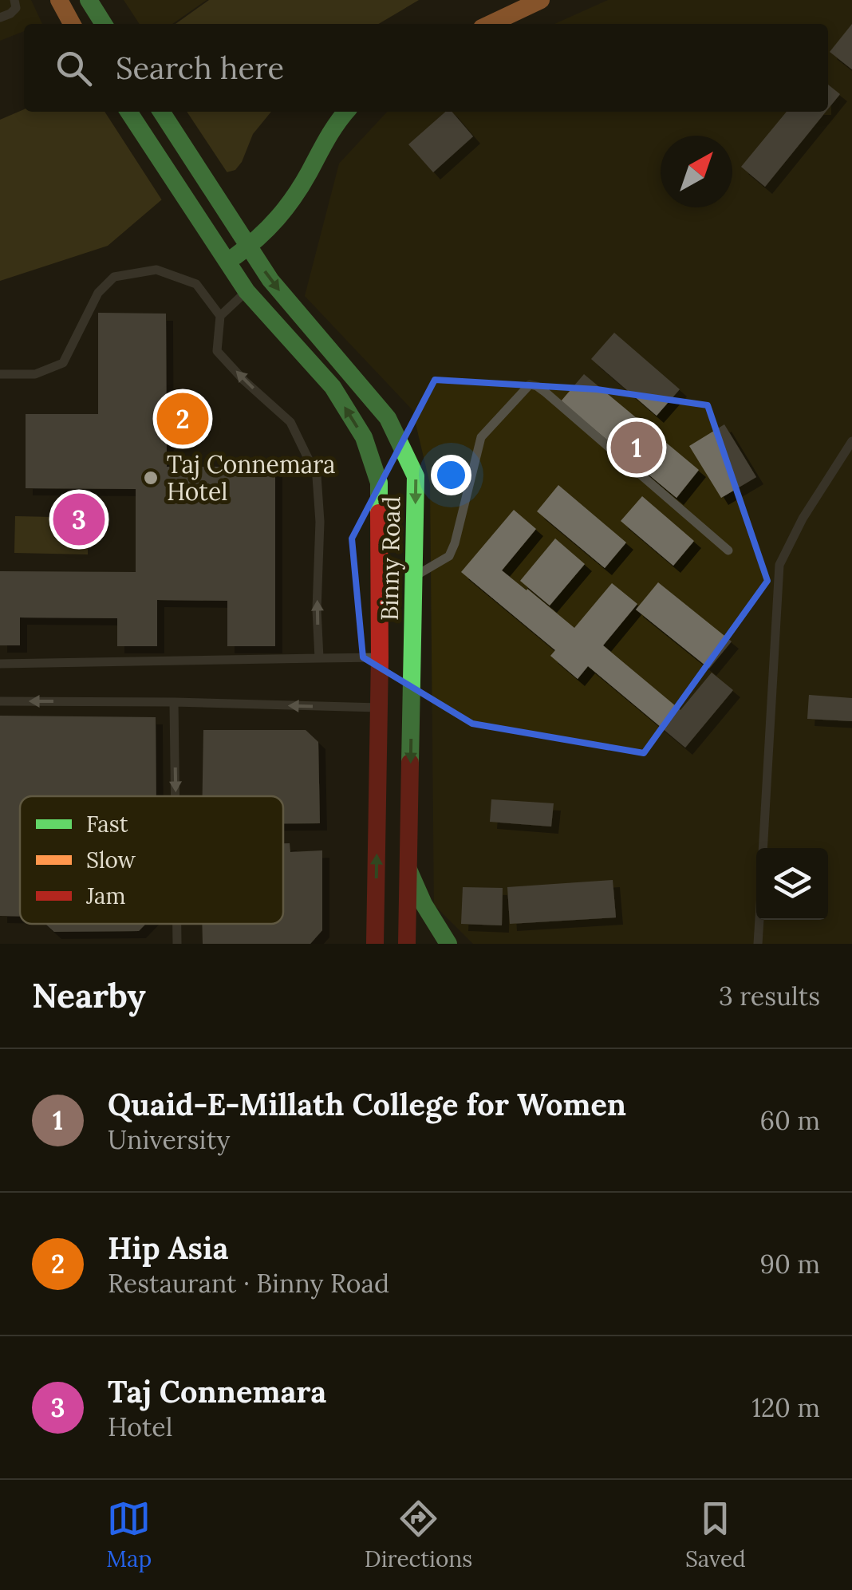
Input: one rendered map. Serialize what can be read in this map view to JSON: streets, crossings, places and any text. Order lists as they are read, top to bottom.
{
  "streets": {
    "main road": ["Binny Road"]
  },
  "places": ["Taj Connemara Hotel"],
  "legend": ["Fast", "Slow", "Jam"],
  "north": "top right",
  "page": {
    "search": "Search here",
    "pins": ["2", "1", "3"],
    "heading": ["Nearby", "3 results"],
    "list": [
      {
        "mark": "1",
        "name": "Quaid-E-Millath College for Women",
        "note": "University",
        "value": "60 m"
      },
      {
        "mark": "2",
        "name": "Hip Asia",
        "note": "Restaurant · Binny Road",
        "value": "90 m"
      },
      {
        "mark": "3",
        "name": "Taj Connemara",
        "note": "Hotel",
        "value": "120 m"
      }
    ],
    "nav": ["Map", "Directions", "Saved"]
  }
}
